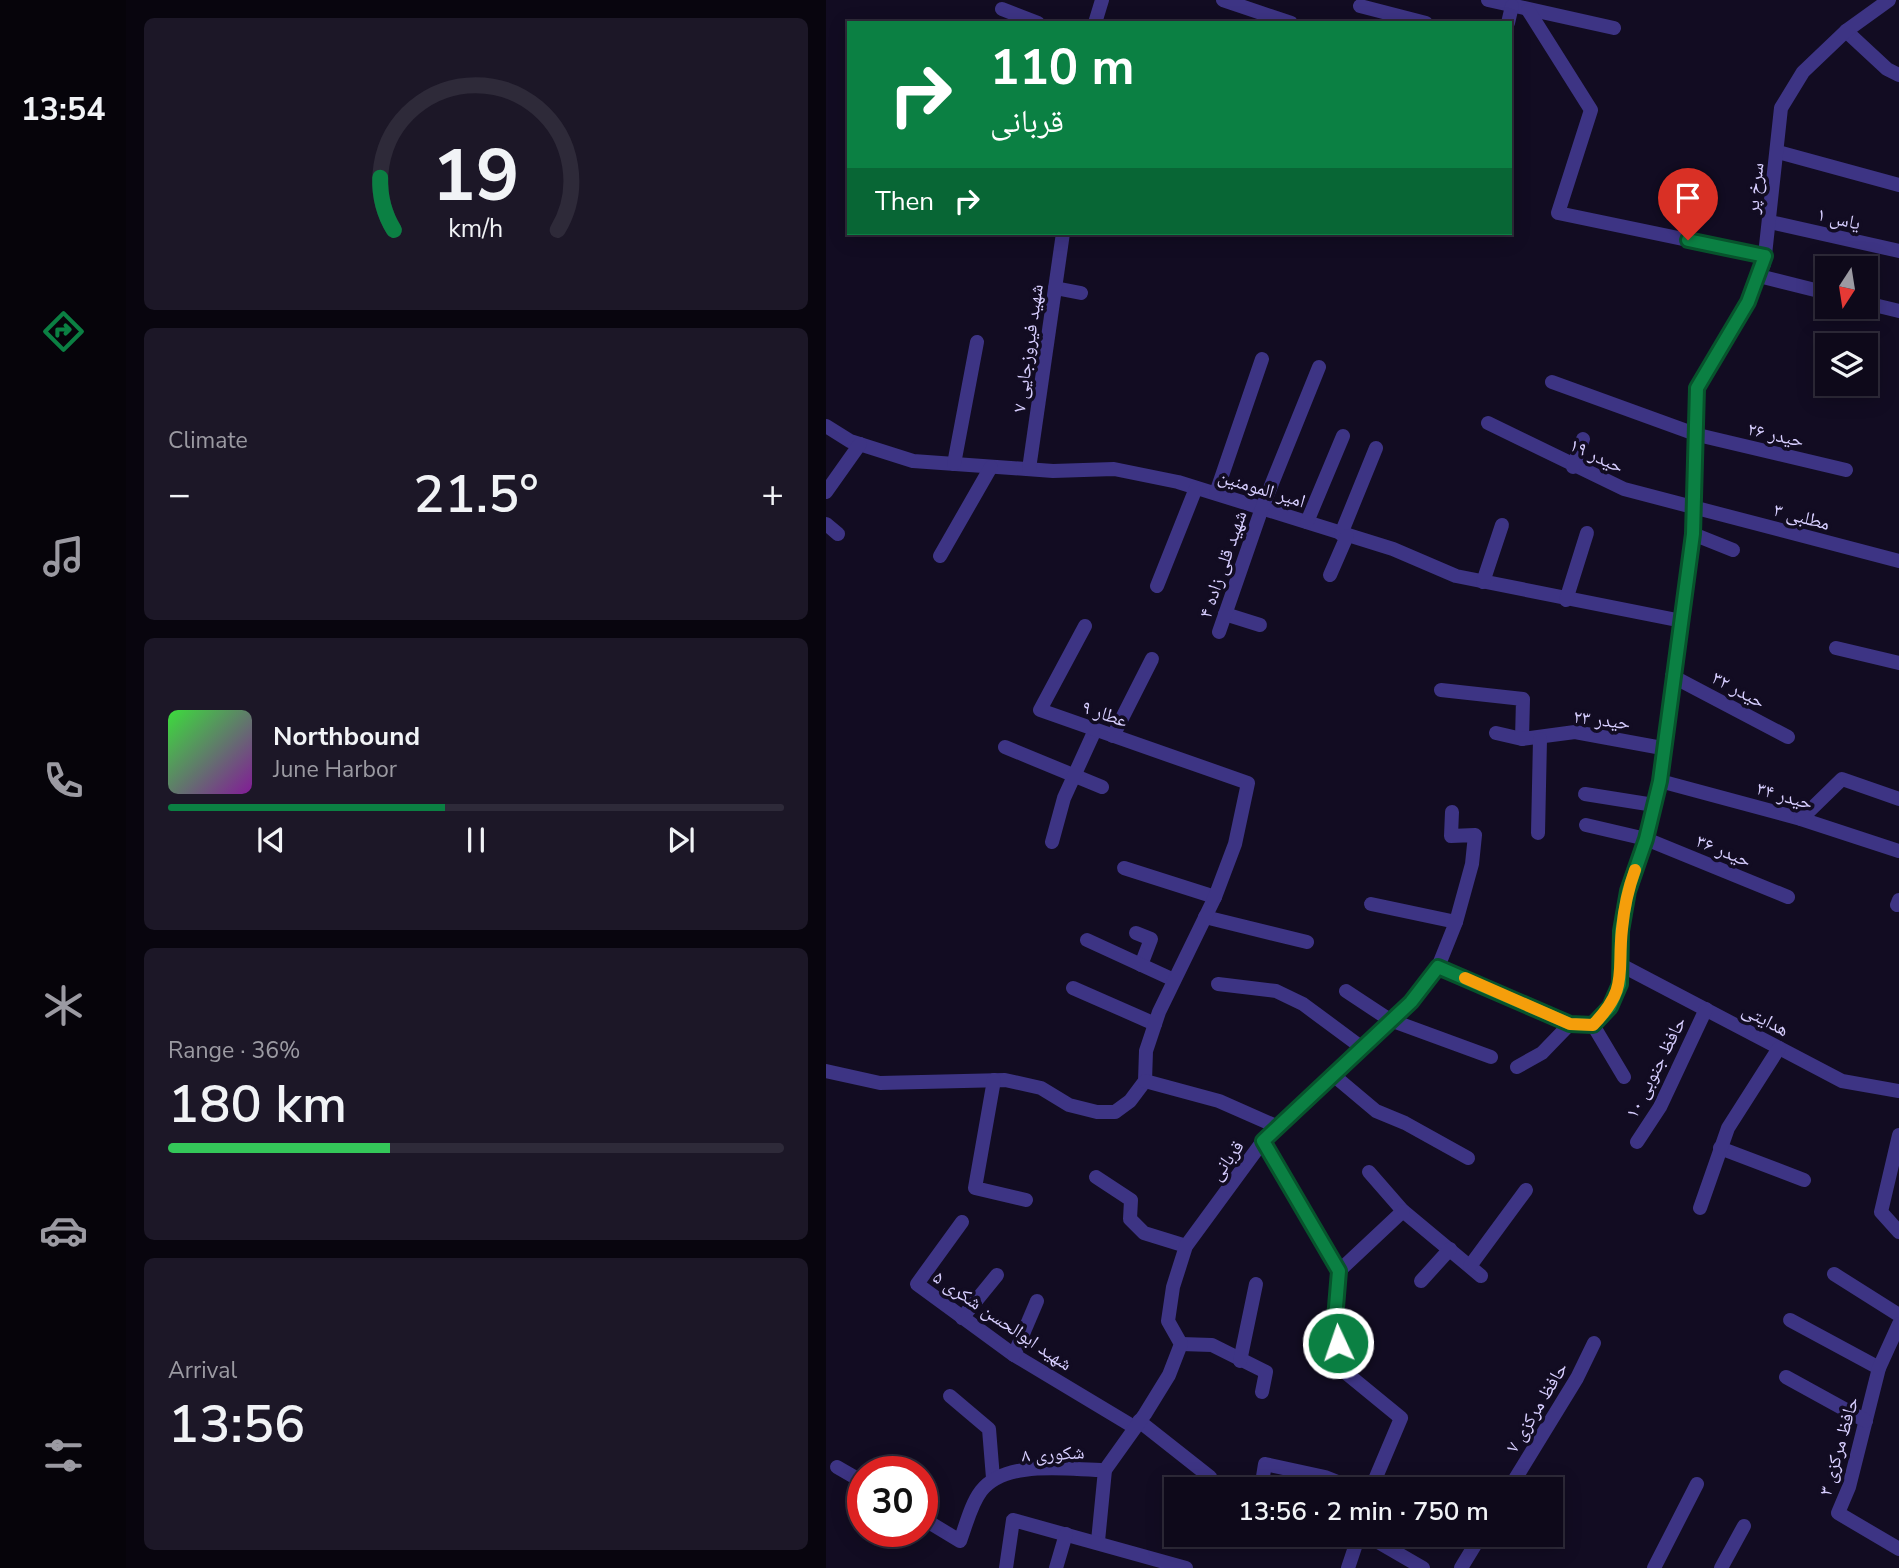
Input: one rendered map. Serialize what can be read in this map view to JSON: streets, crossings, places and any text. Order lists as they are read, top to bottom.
{
  "streets": {
    "street": [
      "سرخ پر",
      "یاس ۱",
      "شهید فیروزجایی ۷",
      "حیدر ۲۶",
      "حیدر ۱۹",
      "امیر المومنین",
      "مطلبی ۳",
      "شهید قلی زاده ۴",
      "حیدر ۳۲",
      "عطار ۹",
      "حیدر ۲۳",
      "حیدر ۳۴",
      "حیدر ۳۶",
      "هدایتی",
      "حافظ جنوبی ۱۰",
      "قربانی",
      "شهید ابوالحسن شکری ۵",
      "حافظ مرکزی ۷",
      "حافظ مرکزی ۳",
      "شکوری ۸"
    ]
  },
  "crossings": [
    ["سرخ پر", "یاس ۱"],
    ["سرخ پر", "حیدر ۲۶"],
    ["سرخ پر", "حیدر ۱۹"],
    ["سرخ پر", "امیر المومنین"],
    ["سرخ پر", "مطلبی ۳"],
    ["سرخ پر", "حیدر ۳۲"],
    ["سرخ پر", "حیدر ۲۳"],
    ["سرخ پر", "حیدر ۳۴"],
    ["سرخ پر", "حیدر ۳۶"],
    ["سرخ پر", "هدایتی"],
    ["شهید فیروزجایی ۷", "امیر المومنین"],
    ["حیدر ۱۹", "مطلبی ۳"],
    ["امیر المومنین", "شهید قلی زاده ۴"],
    ["هدایتی", "حافظ جنوبی ۱۰"]
  ],
  "north": "bottom",
  "page": {
    "tabs": "13:54",
    "turn": ["110 m", "قربانی"],
    "then": "Then",
    "tile": [
      "Climate",
      ["Range · 36%", "180 km"],
      ["Arrival", "13:56"]
    ],
    "heat": ["−", "21.5°", "+"],
    "song": ["Northbound", "June Harbor"],
    "limit": "30",
    "trip": "13:56 · 2 min · 750 m",
    "gauge": ["19", "km/h"]
  }
}
